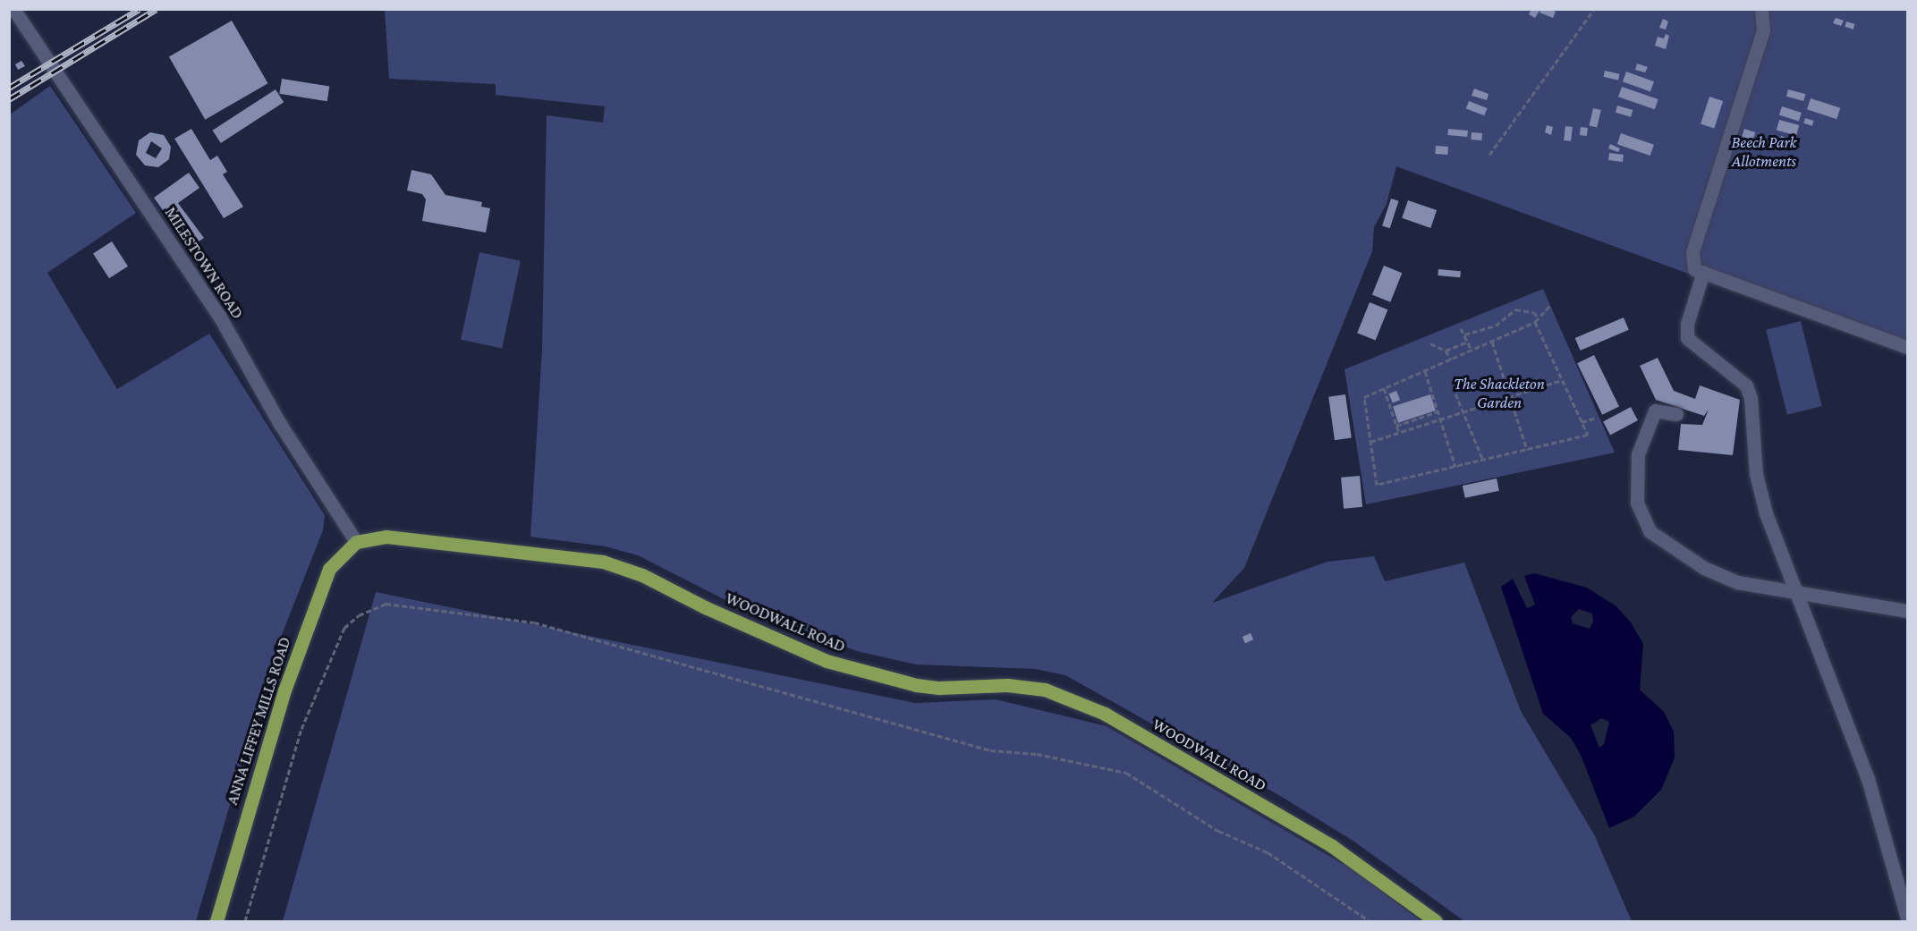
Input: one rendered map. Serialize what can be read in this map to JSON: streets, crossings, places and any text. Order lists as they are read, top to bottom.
{
  "streets": {
    "main road": ["WOODWALL ROAD", "ANNA LIFFEY MILLS ROAD"],
    "street": ["MILESTOWN ROAD"]
  },
  "crossings": [
    ["MILESTOWN ROAD", "WOODWALL ROAD"],
    ["MILESTOWN ROAD", "ANNA LIFFEY MILLS ROAD"],
    ["WOODWALL ROAD", "ANNA LIFFEY MILLS ROAD"]
  ],
  "parks": ["Beech Park Allotments", "The Shackleton Garden"]
}
